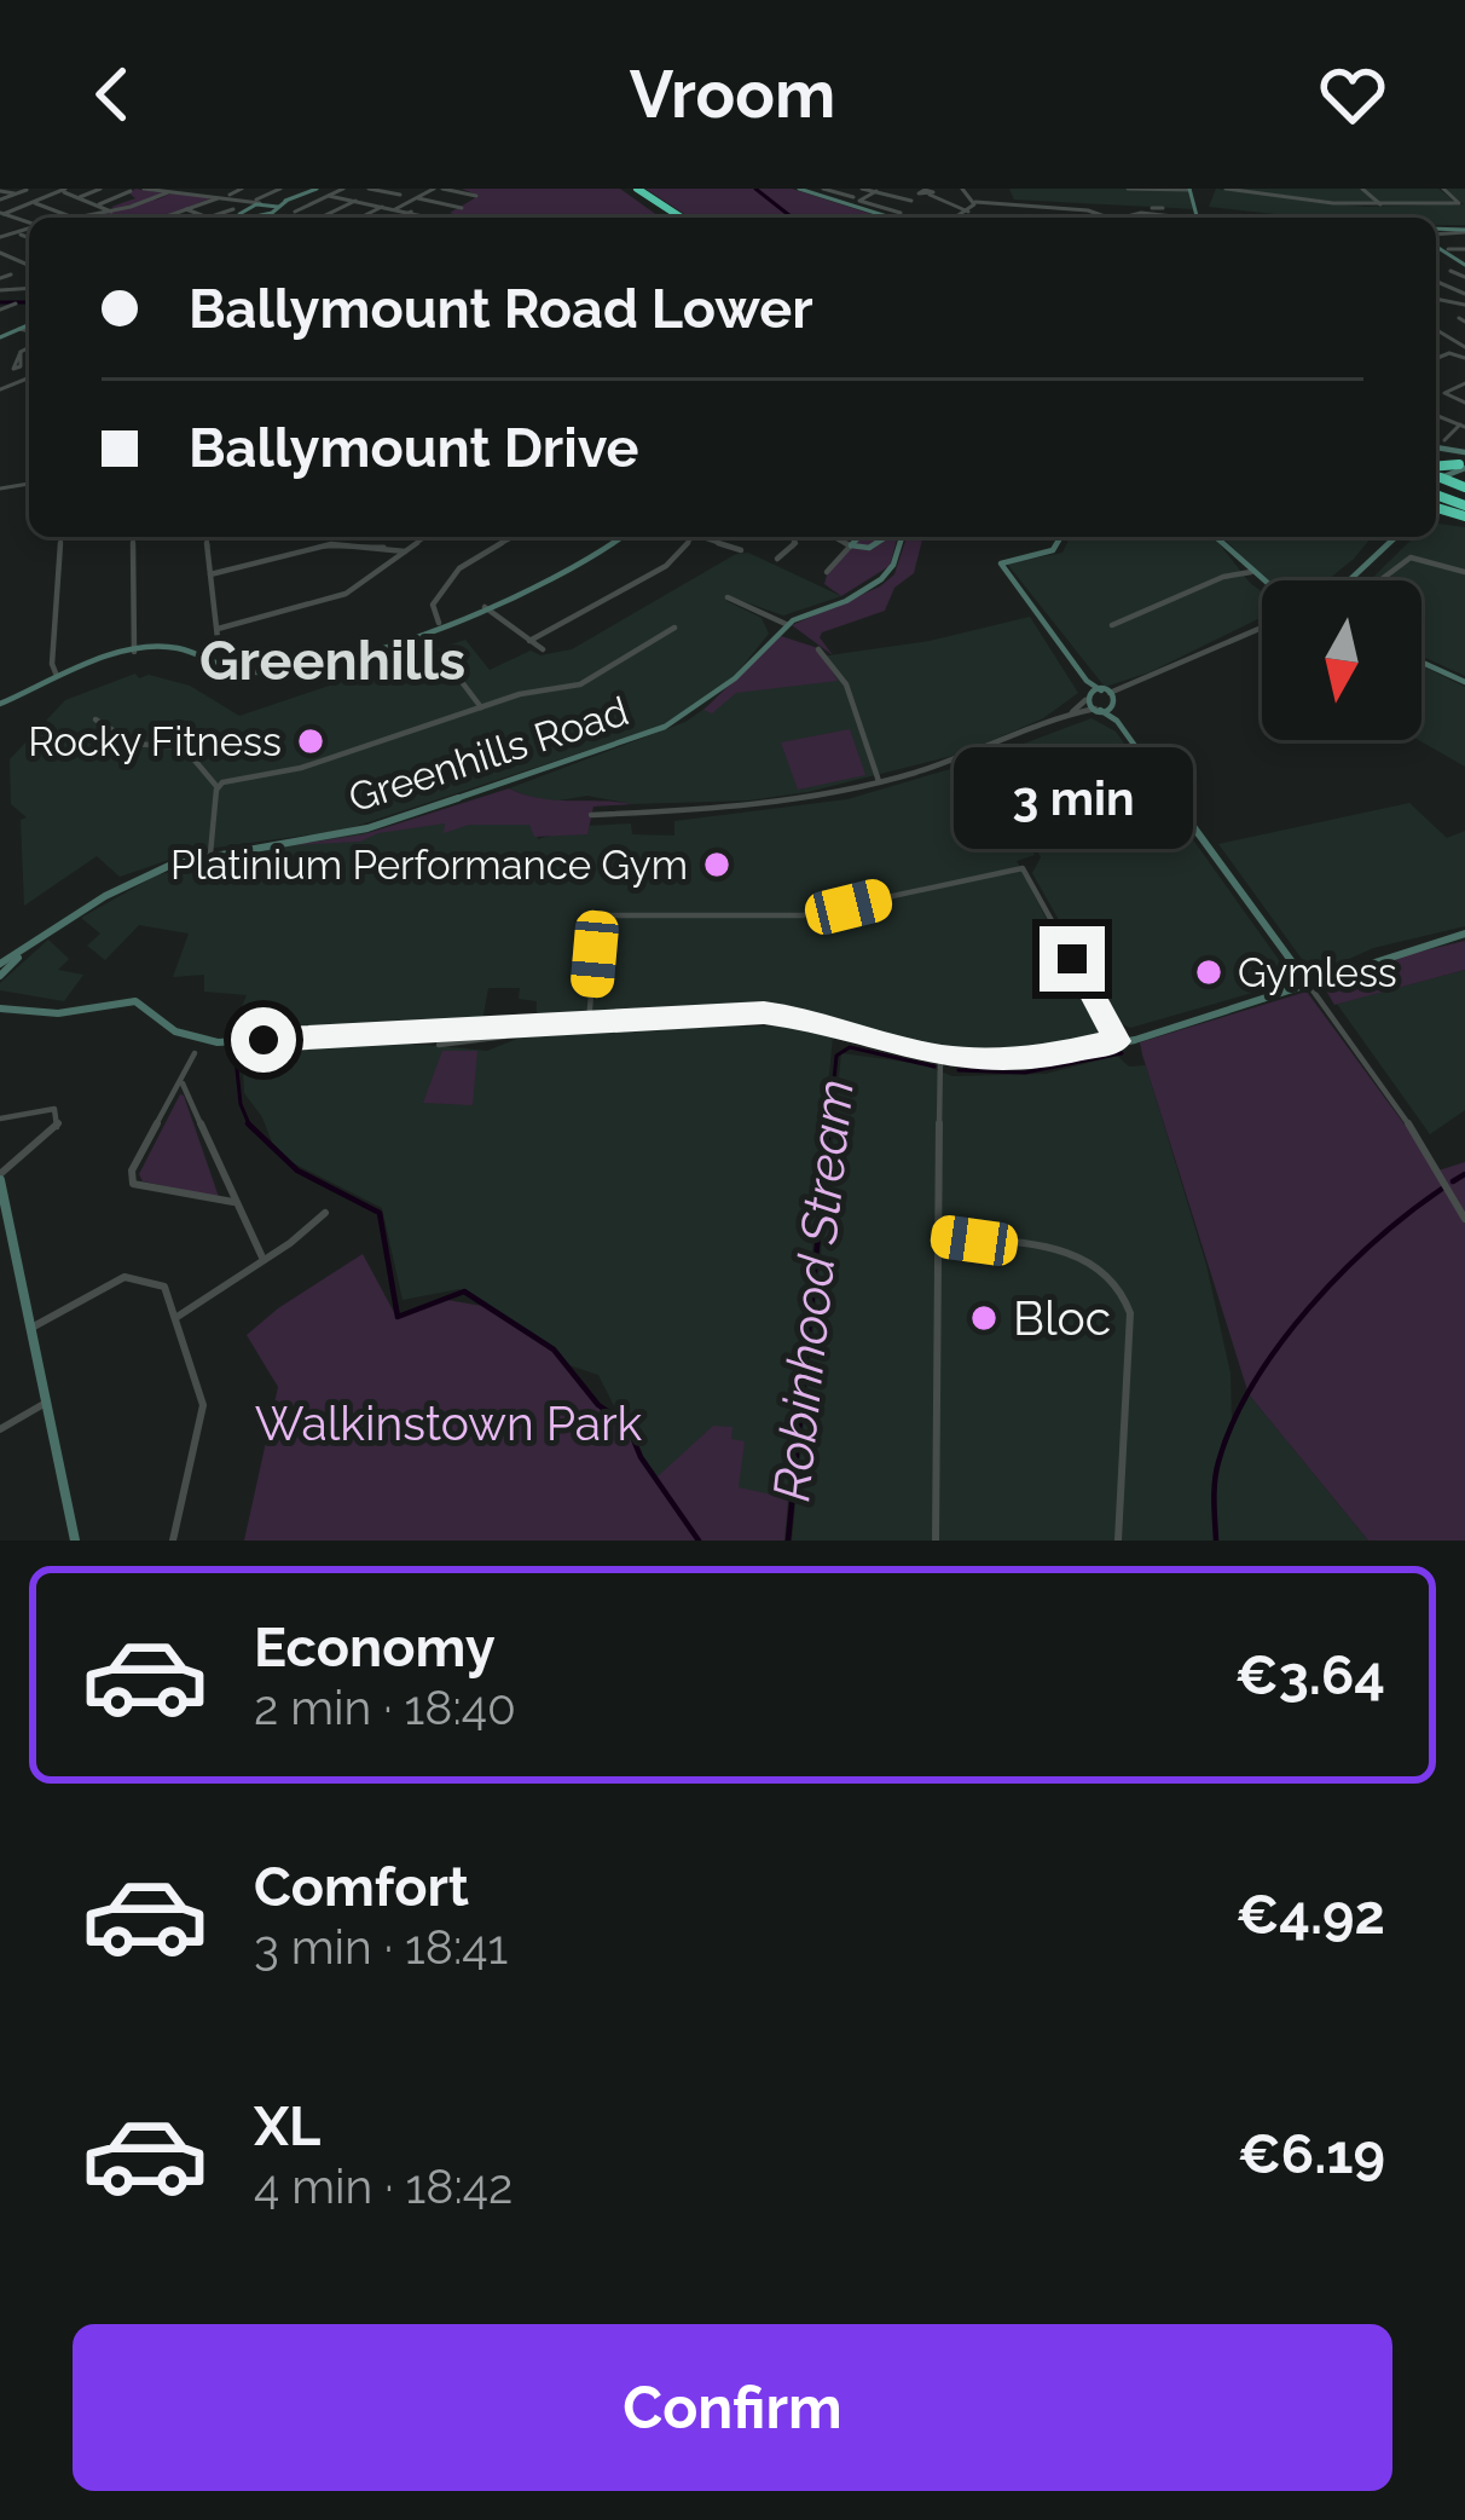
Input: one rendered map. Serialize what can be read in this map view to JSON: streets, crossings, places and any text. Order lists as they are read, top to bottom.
{
  "streets": {
    "street": ["Greenhills Road"]
  },
  "districts": ["Greenhills"],
  "water": ["Robinhood Stream"],
  "parks": ["Walkinstown Park"],
  "places": [
    "Rocky Fitness",
    "Platinium Performance Gym",
    "Gymless",
    "Bloc"
  ],
  "north": "bottom",
  "page": {
    "header": "Vroom",
    "banner": ["Ballymount Road Lower", "Ballymount Drive"],
    "bubble": "3 min",
    "list": [
      {
        "name": "Economy",
        "note": "2 min · 18:40",
        "value": "€3.64"
      },
      {
        "name": "Comfort",
        "note": "3 min · 18:41",
        "value": "€4.92"
      },
      {
        "name": "XL",
        "note": "4 min · 18:42",
        "value": "€6.19"
      }
    ],
    "buttons": "Confirm"
  }
}
